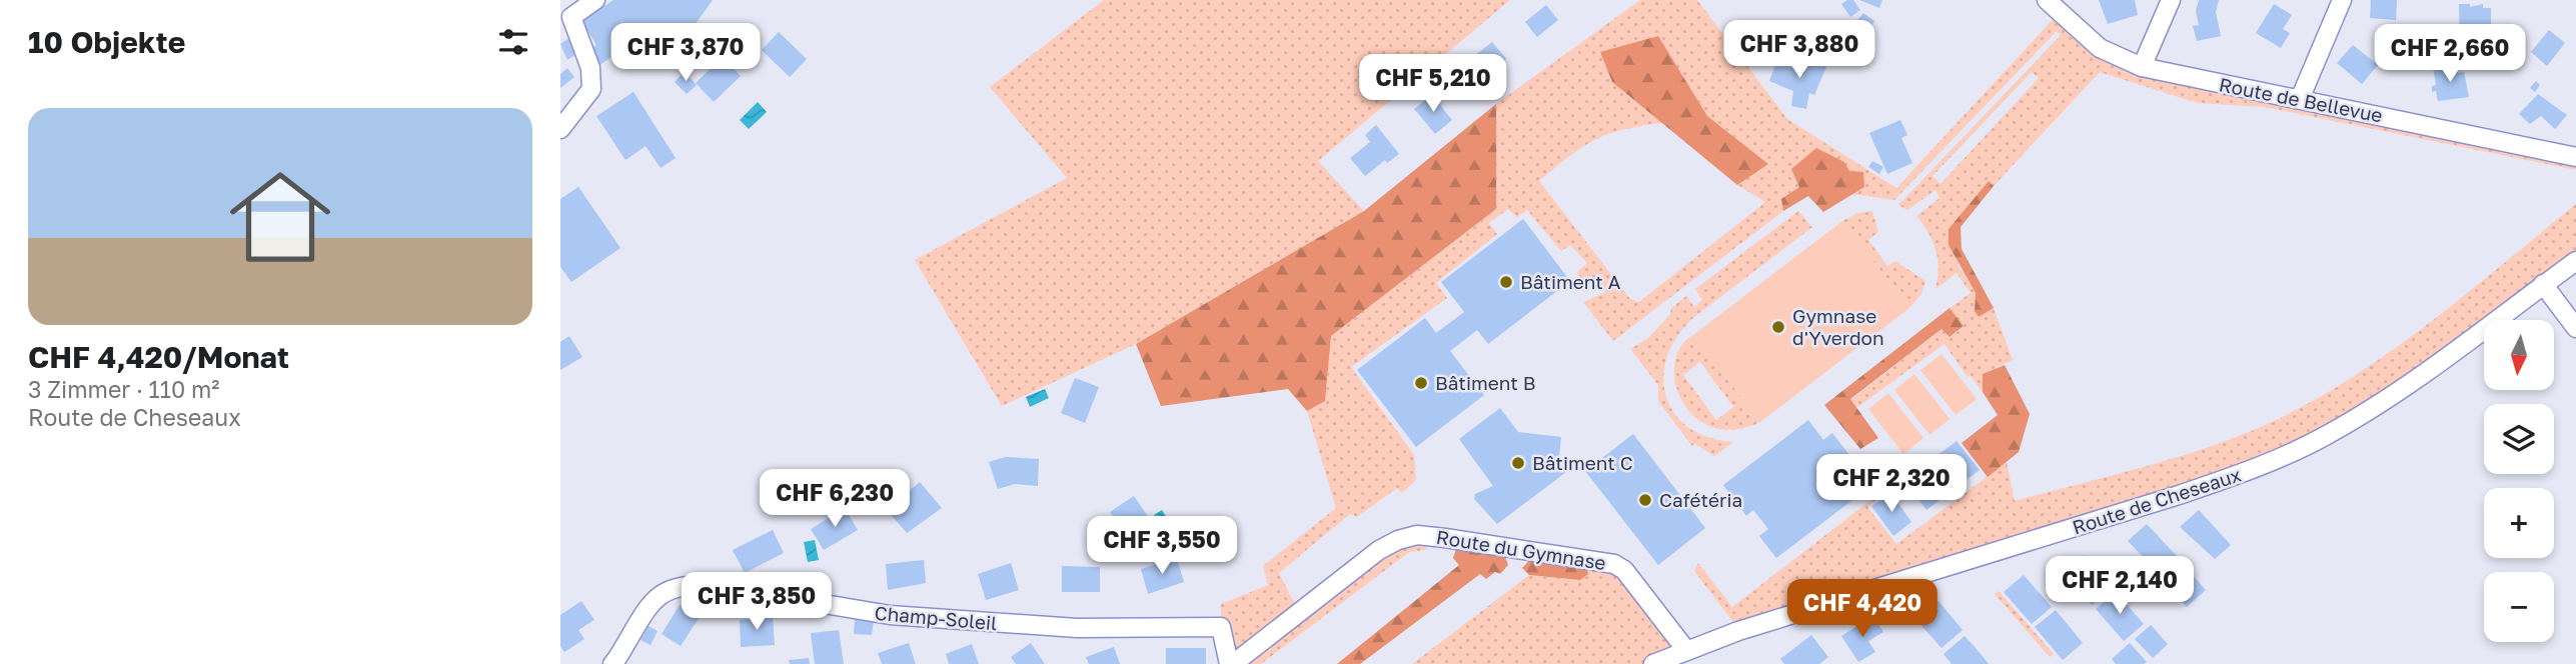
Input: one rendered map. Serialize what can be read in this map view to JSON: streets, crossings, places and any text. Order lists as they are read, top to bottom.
{
  "streets": {
    "street": [
      "Route de Bellevue",
      "Route de Cheseaux",
      "Route du Gymnase",
      "Champ-Soleil"
    ]
  },
  "crossings": [
    ["Route de Cheseaux", "Route du Gymnase"],
    ["Route du Gymnase", "Champ-Soleil"]
  ],
  "places": [
    "Bâtiment A",
    "Gymnase d'Yverdon",
    "Bâtiment B",
    "Bâtiment C",
    "Cafétéria"
  ],
  "north": "bottom",
  "page": {
    "heading": "10 Objekte",
    "price": [
      "CHF 3,880",
      "CHF 3,870",
      "CHF 2,660",
      "CHF 5,210",
      "CHF 2,320",
      "CHF 6,230",
      "CHF 3,550",
      "CHF 2,140",
      "CHF 3,850",
      "CHF 4,420"
    ],
    "list": [
      {
        "name": "CHF 4,420/Monat",
        "note": "3 Zimmer · 110 m² · Route de Cheseaux"
      }
    ],
    "map_buttons": ["+", "−"]
  }
}
